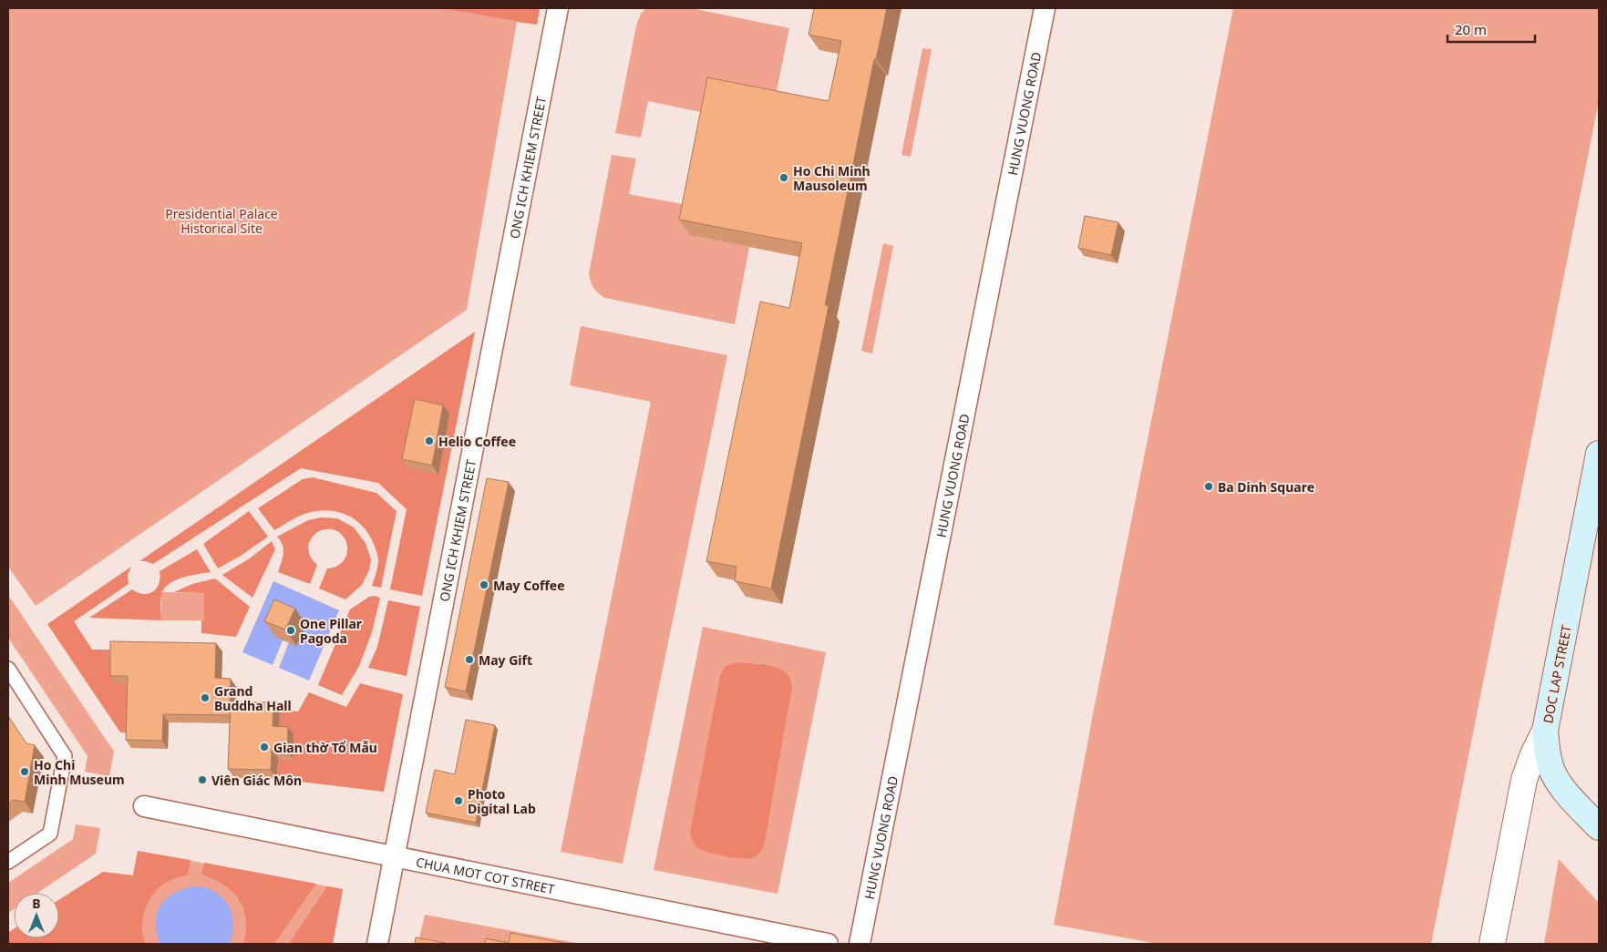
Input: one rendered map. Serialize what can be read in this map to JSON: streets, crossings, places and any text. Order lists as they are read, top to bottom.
{
  "streets": {
    "main road": ["DOC LAP STREET"],
    "street": ["HUNG VUONG ROAD", "ONG ICH KHIEM STREET", "CHUA MOT COT STREET"]
  },
  "crossings": [
    ["ONG ICH KHIEM STREET", "CHUA MOT COT STREET"]
  ],
  "parks": ["Presidential Palace Historical Site"],
  "places": [
    "Ho Chi Minh Mausoleum",
    "Helio Coffee",
    "Ba Dinh Square",
    "May Coffee",
    "One Pillar Pagoda",
    "May Gift",
    "Grand Buddha Hall",
    "Gian thờ Tổ Mẫu",
    "Ho Chi Minh Museum",
    "Viên Giác Môn",
    "Photo Digital Lab"
  ],
  "scale_bar": "20 m",
  "north": "top"
}
